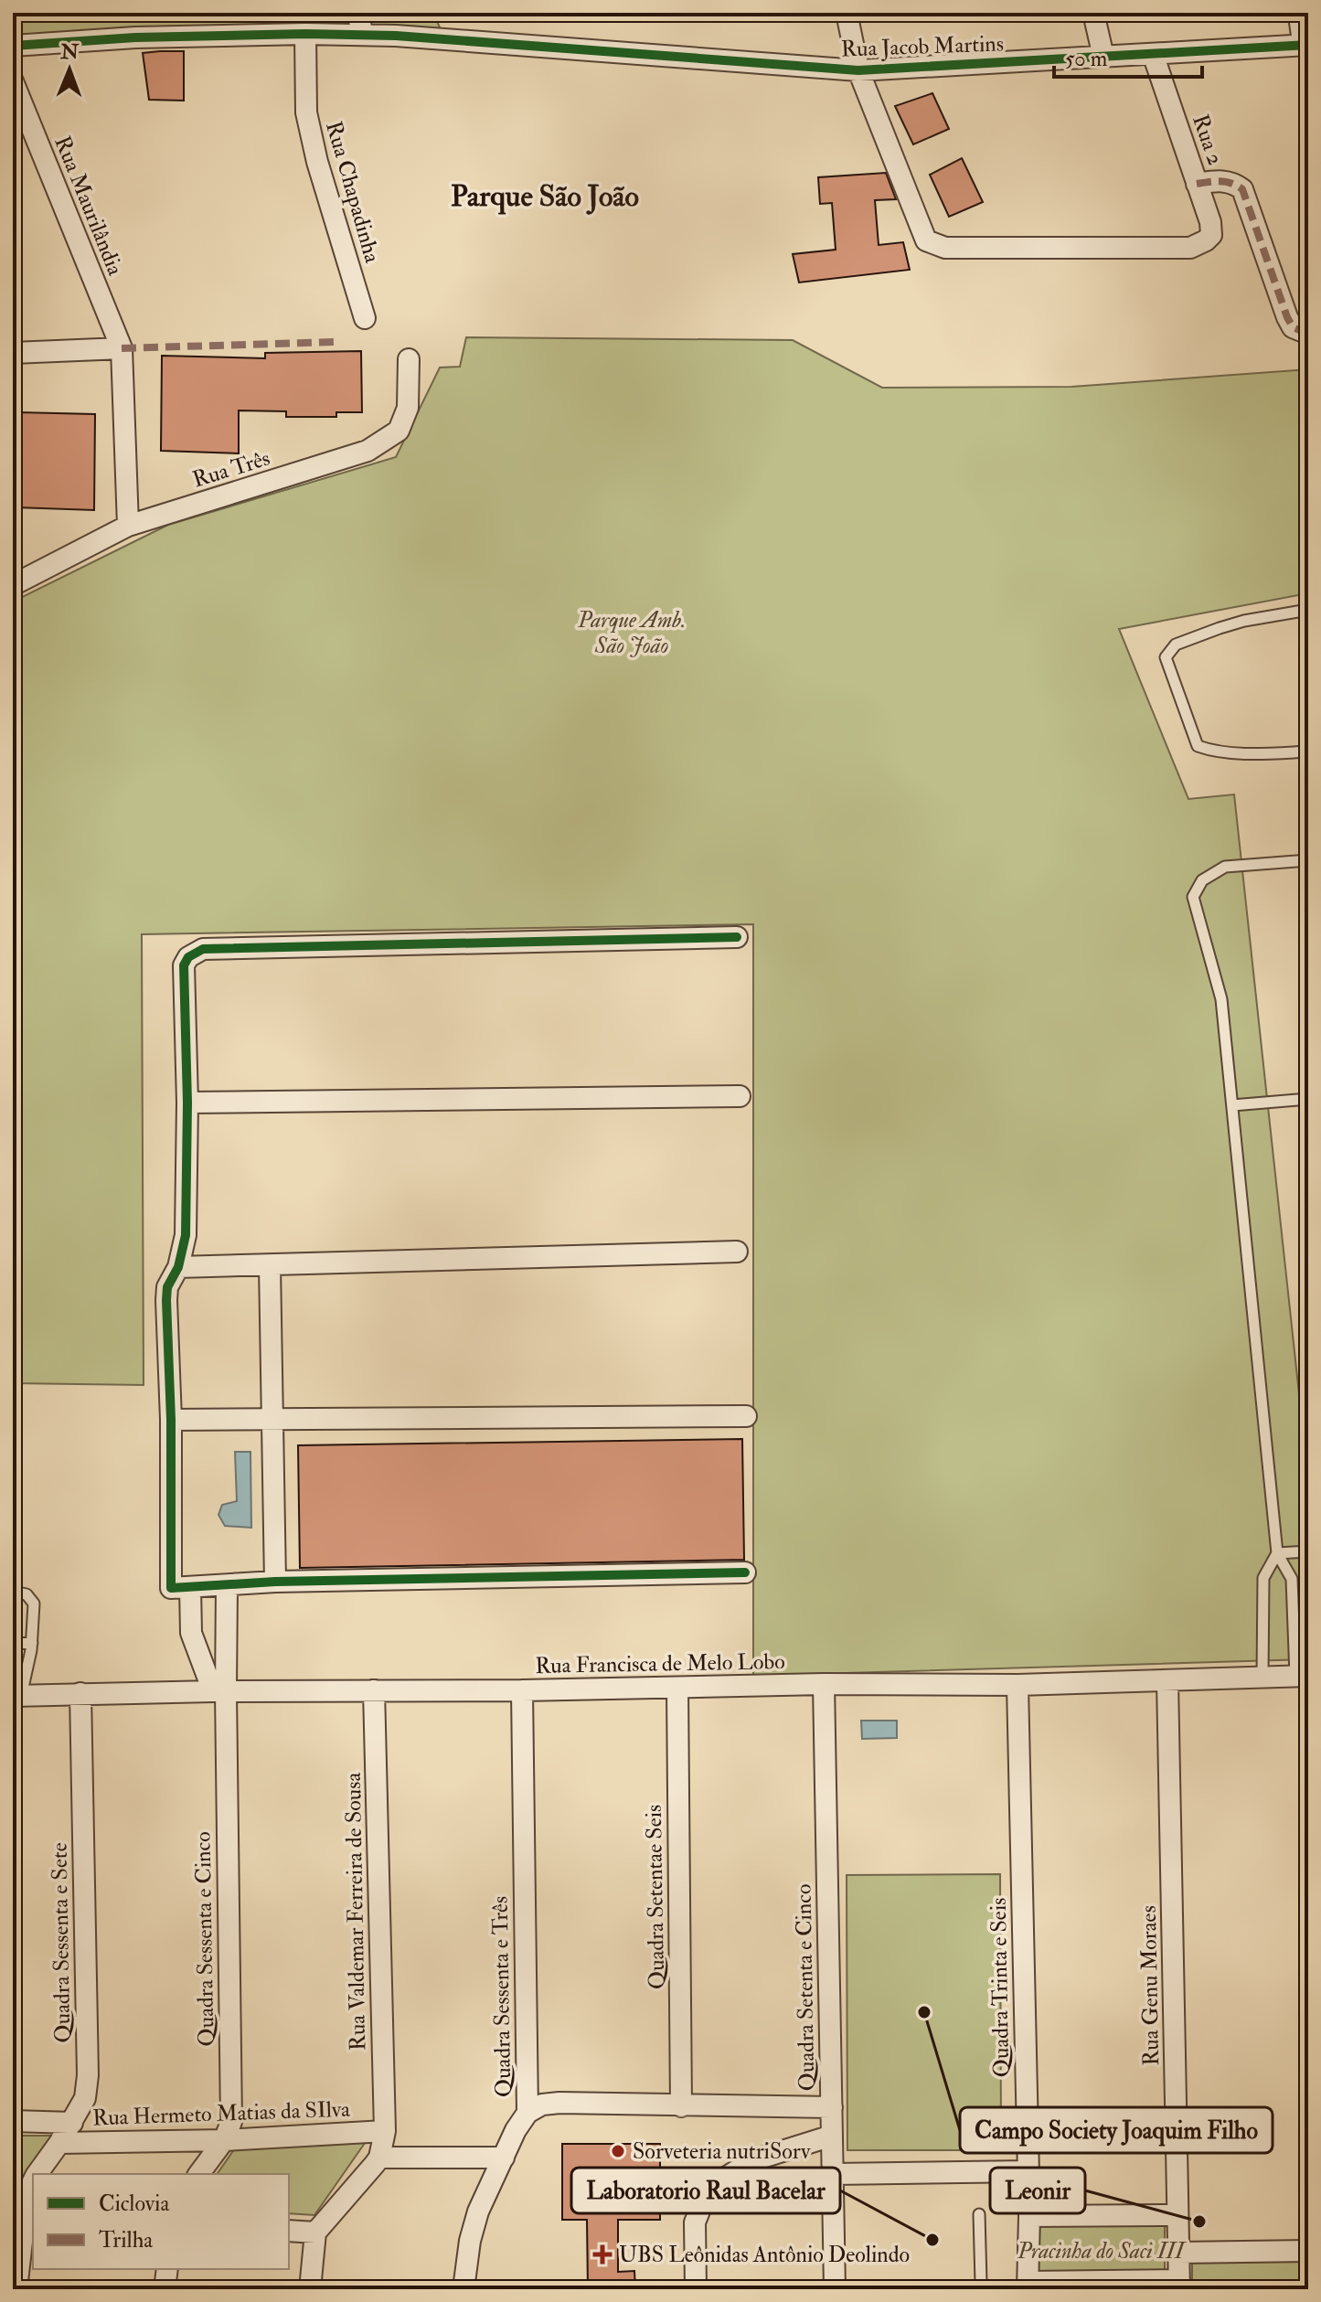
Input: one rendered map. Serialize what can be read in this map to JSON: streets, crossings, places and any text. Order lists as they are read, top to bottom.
{
  "streets": {
    "street": [
      "Rua Jacob Martins",
      "Rua 2",
      "Rua Chapadinha",
      "Rua Maurilândia",
      "Rua Três",
      "Rua Francisca de Melo Lobo",
      "Quadra Setentae Seis",
      "Rua Valdemar Ferreira de Sousa",
      "Quadra Sessenta e Cinco",
      "Quadra Sessenta e Sete",
      "Rua Genu Moraes",
      "Quadra Setenta e Cinco",
      "Quadra Trinta e Seis",
      "Quadra Sessenta e Três",
      "Rua Hermeto Matias da SIlva"
    ]
  },
  "crossings": [
    ["Rua Jacob Martins", "Rua 2"],
    ["Rua Jacob Martins", "Rua Chapadinha"],
    ["Rua Francisca de Melo Lobo", "Quadra Setentae Seis"],
    ["Rua Francisca de Melo Lobo", "Rua Valdemar Ferreira de Sousa"],
    ["Rua Francisca de Melo Lobo", "Quadra Sessenta e Cinco"],
    ["Rua Francisca de Melo Lobo", "Quadra Sessenta e Sete"],
    ["Rua Francisca de Melo Lobo", "Rua Genu Moraes"],
    ["Rua Francisca de Melo Lobo", "Quadra Setenta e Cinco"],
    ["Rua Francisca de Melo Lobo", "Quadra Trinta e Seis"],
    ["Rua Francisca de Melo Lobo", "Quadra Sessenta e Três"],
    ["Rua Valdemar Ferreira de Sousa", "Rua Hermeto Matias da SIlva"],
    ["Quadra Sessenta e Cinco", "Rua Hermeto Matias da SIlva"],
    ["Quadra Sessenta e Sete", "Rua Hermeto Matias da SIlva"]
  ],
  "districts": ["Parque São João"],
  "parks": ["Parque Amb. São João", "Pracinha do Saci III"],
  "places": {
    "other": [
      "Campo Society Joaquim Filho",
      "Sorveteria nutriSorv",
      "Leonir",
      "Laboratorio Raul Bacelar"
    ],
    "health": ["UBS Leônidas Antônio Deolindo"]
  },
  "legend": ["Ciclovia", "Trilha"],
  "scale_bar": "50 m",
  "north": "top"
}
